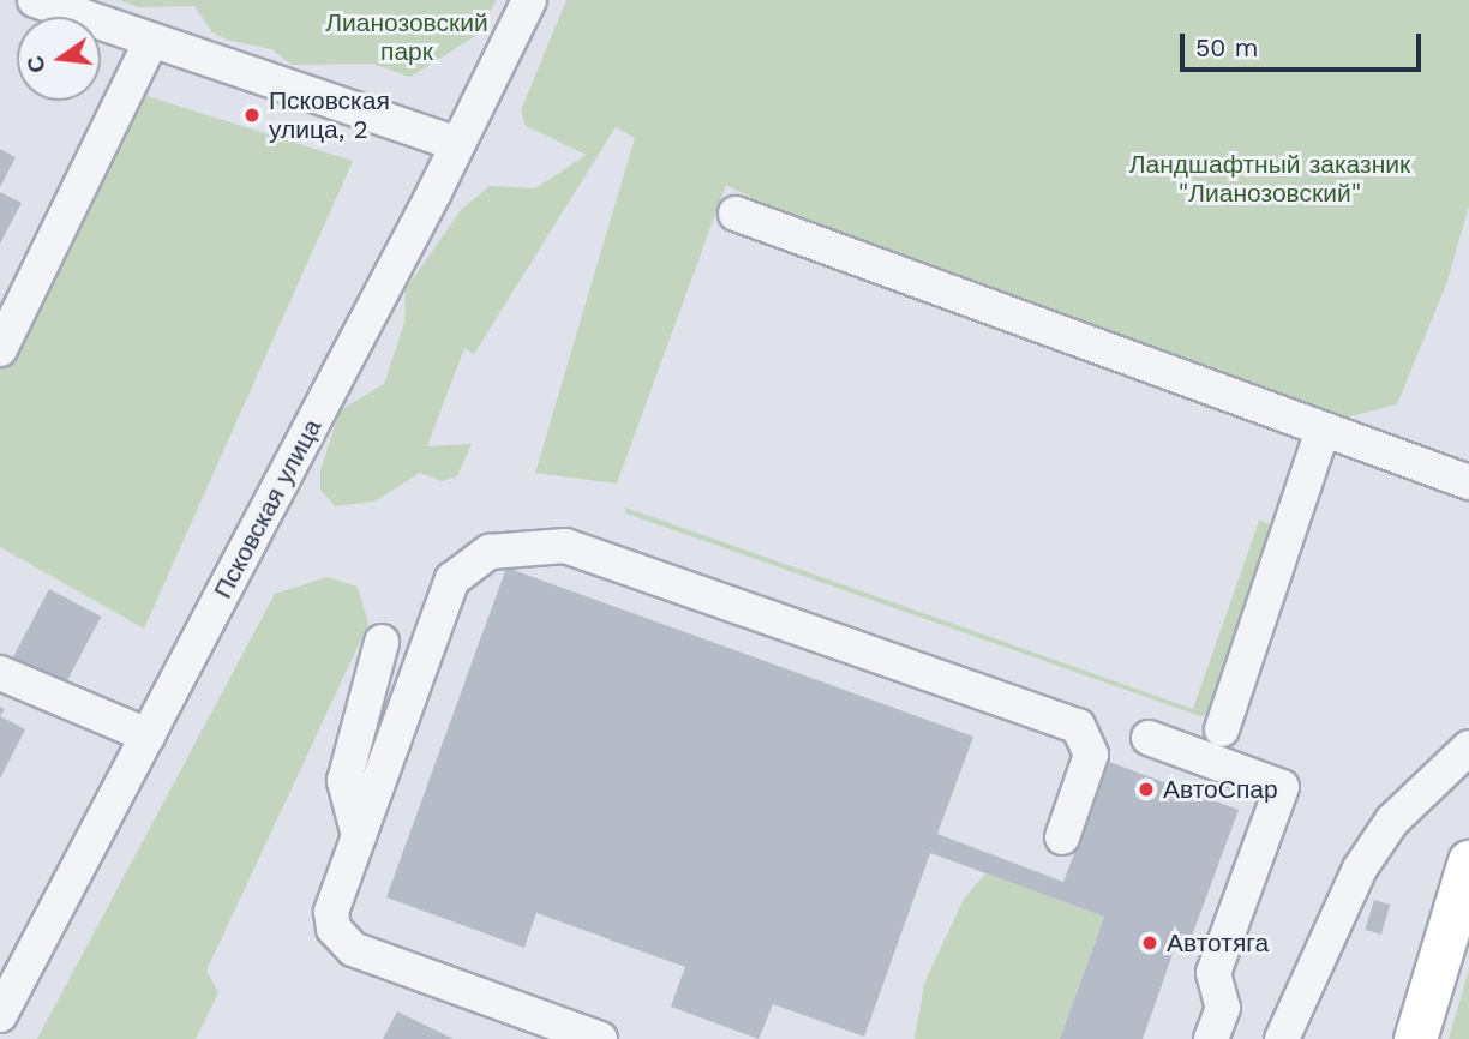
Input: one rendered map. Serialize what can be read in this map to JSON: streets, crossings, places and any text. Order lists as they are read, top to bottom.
{
  "streets": {
    "street": ["Псковская улица"]
  },
  "parks": ["Лианозовский парк", "Ландшафтный заказник \"Лианозовский\""],
  "places": ["Псковская улица, 2", "АвтоСпар", "Автотяга"],
  "scale_bar": "50 m",
  "north": "left"
}
